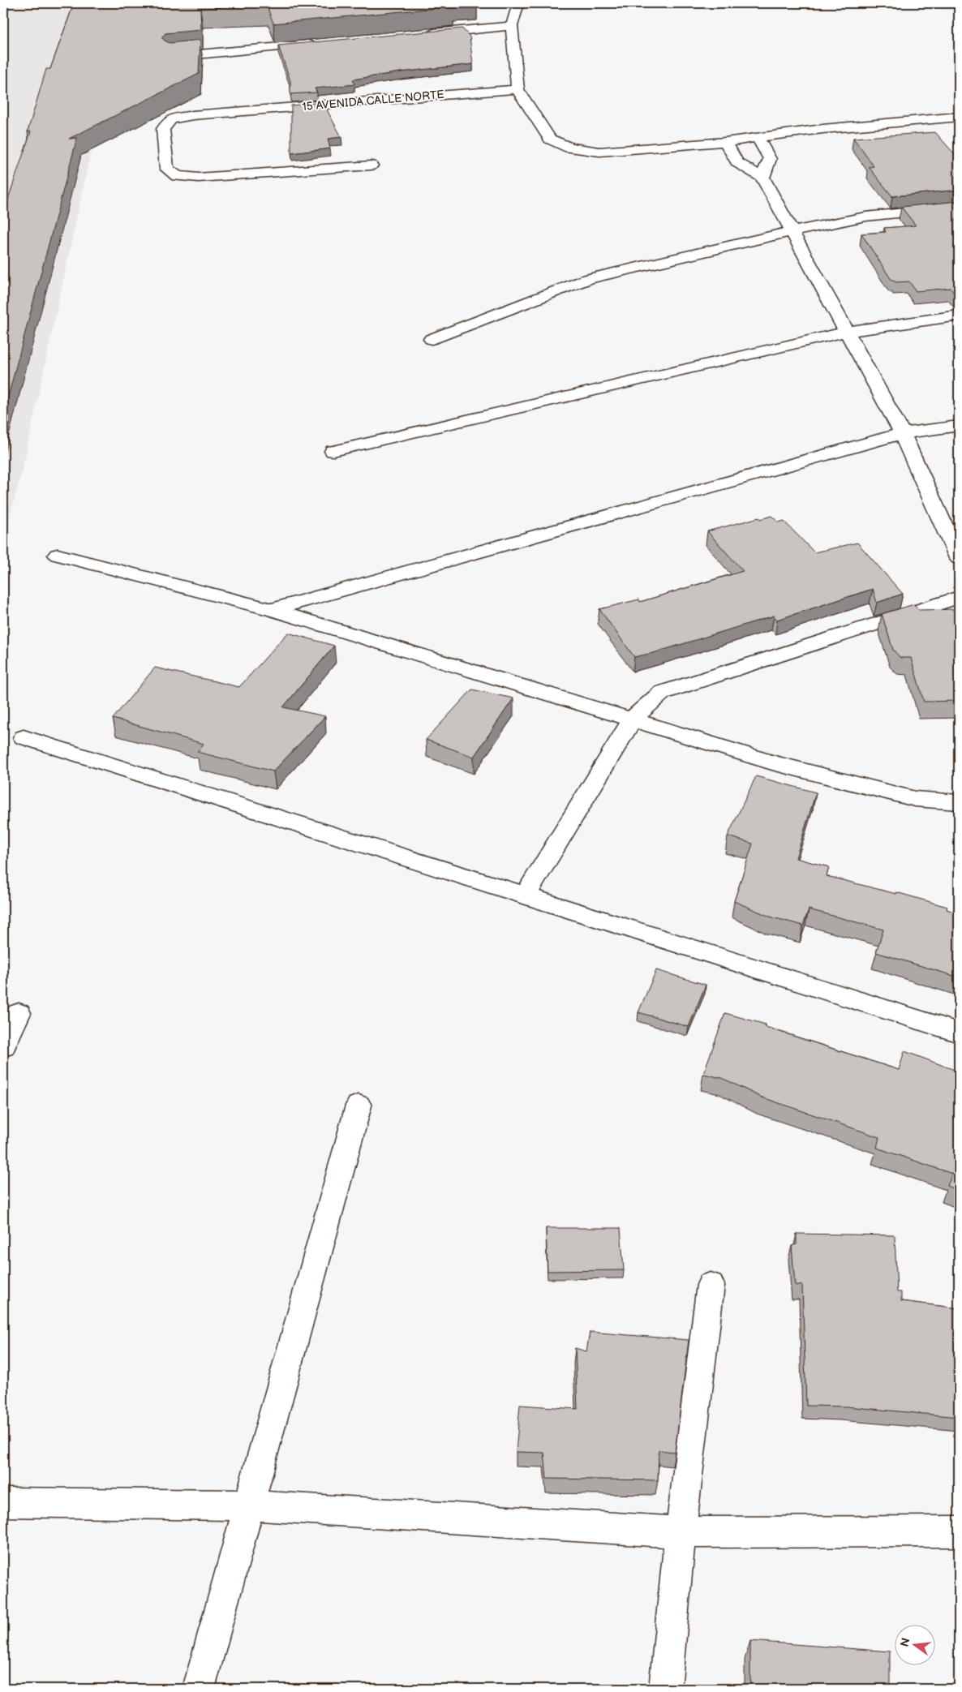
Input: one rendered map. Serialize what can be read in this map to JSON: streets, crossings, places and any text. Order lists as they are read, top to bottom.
{
  "streets": {
    "street": ["15 AVENIDA CALLE NORTE"]
  },
  "north": "left"
}
